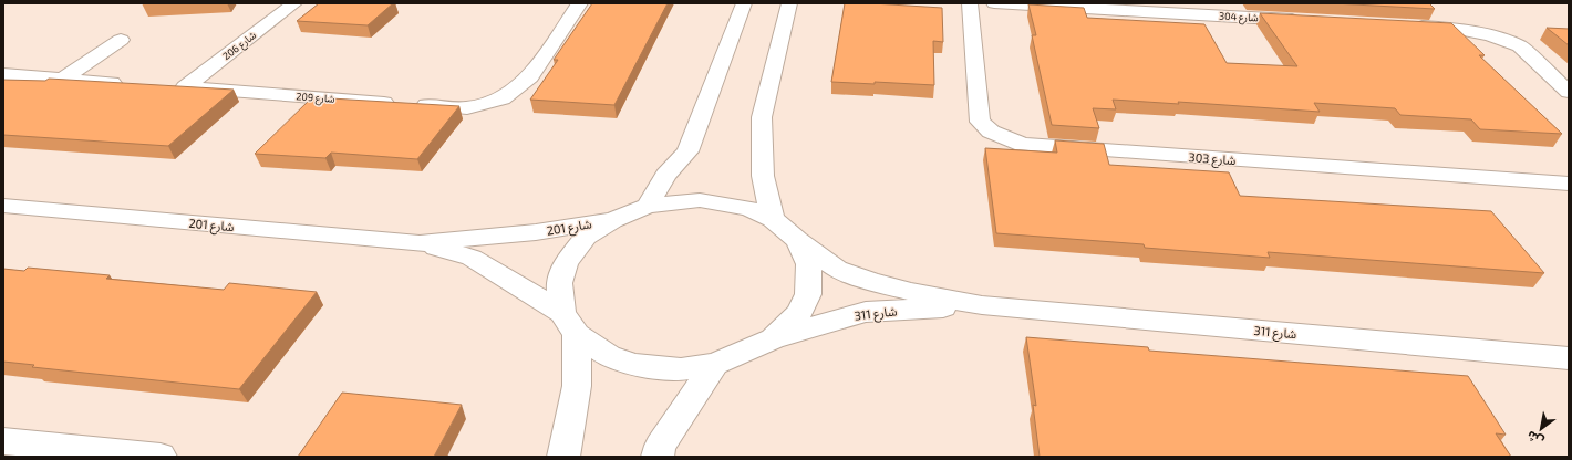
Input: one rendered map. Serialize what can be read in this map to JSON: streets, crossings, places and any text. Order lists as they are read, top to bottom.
{
  "streets": {
    "street": [
      "شارع 304",
      "شارع 206",
      "شارع 209",
      "شارع 303",
      "شارع 201",
      "شارع 311"
    ]
  },
  "crossings": [
    ["شارع 206", "شارع 209"],
    ["شارع 201", "شارع 311"]
  ],
  "north": "bottom left"
}
